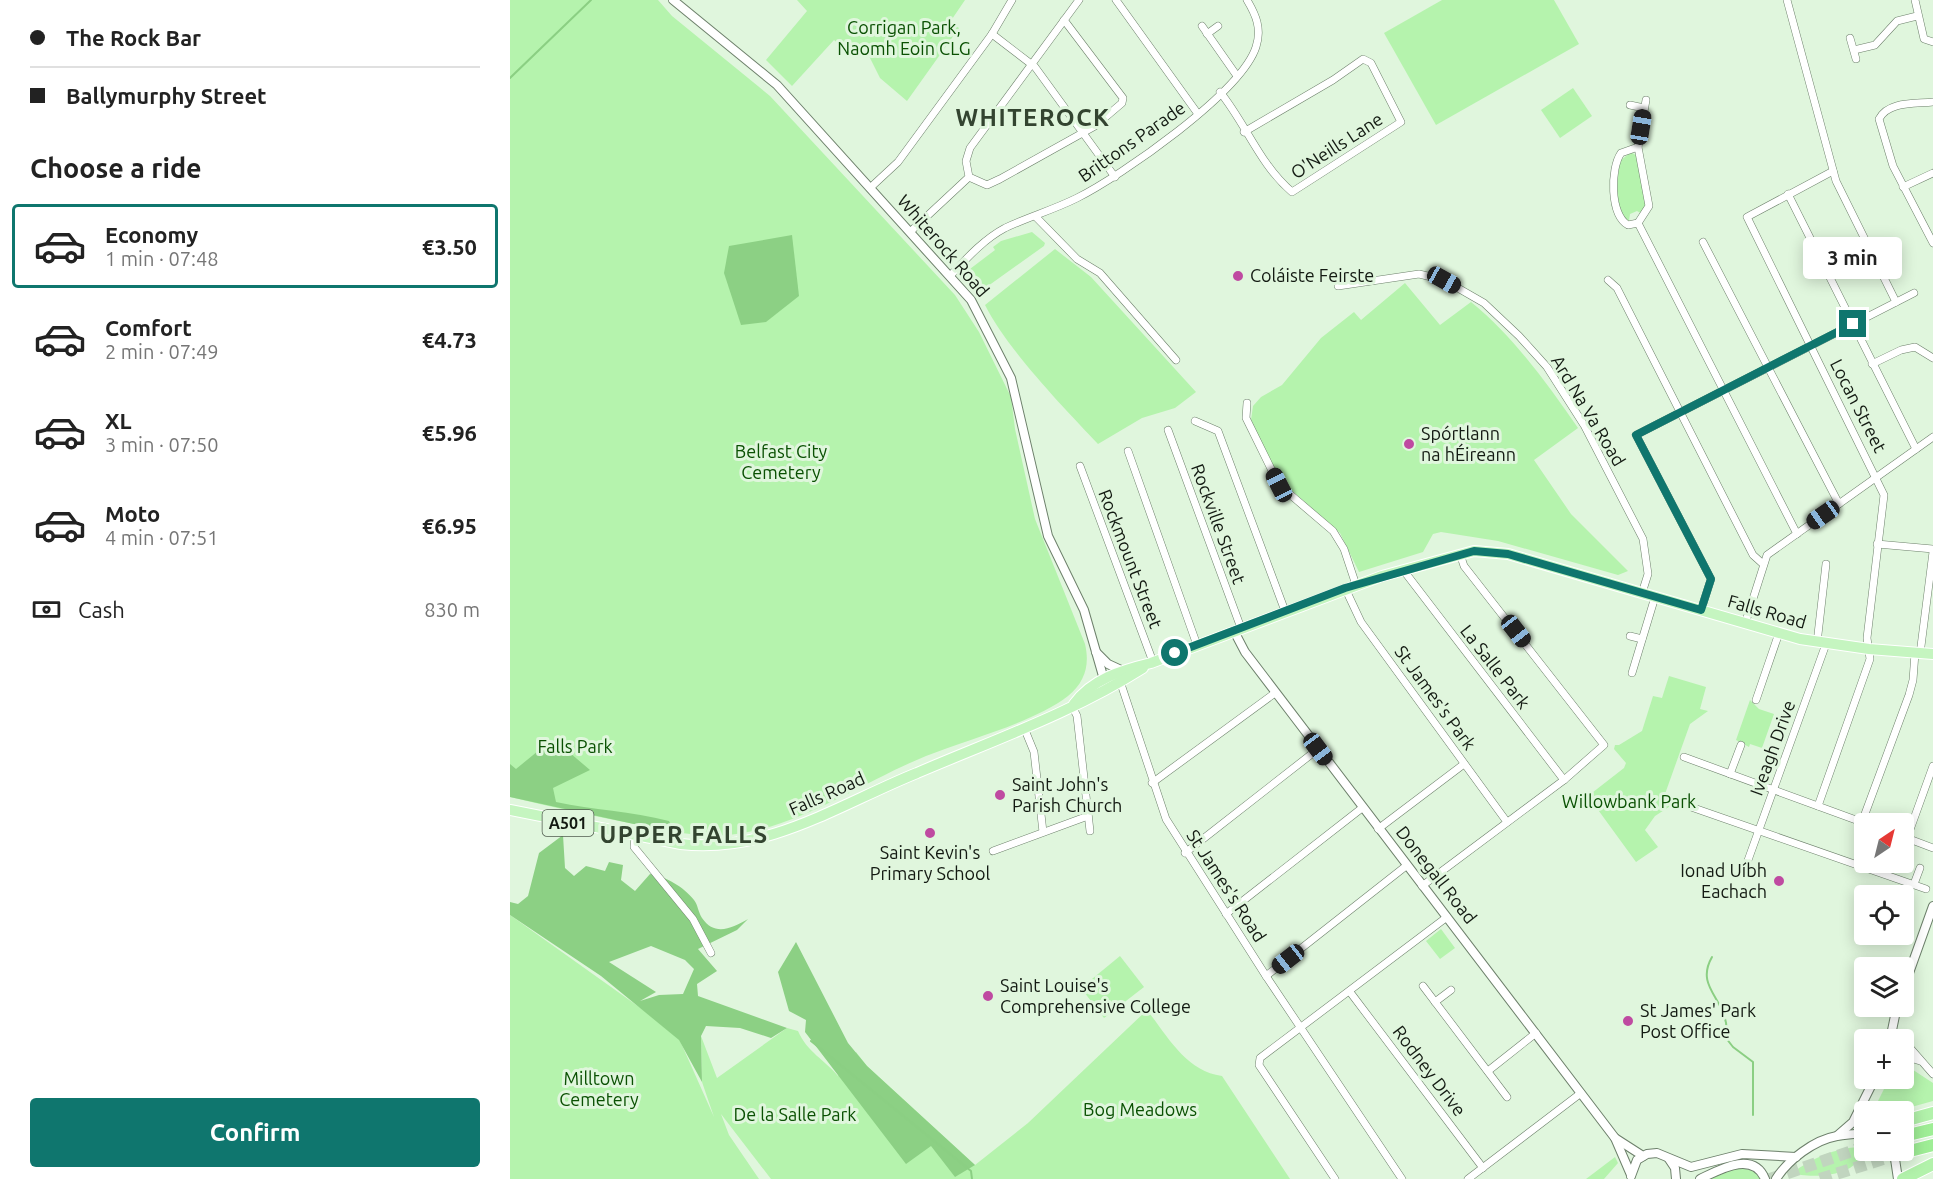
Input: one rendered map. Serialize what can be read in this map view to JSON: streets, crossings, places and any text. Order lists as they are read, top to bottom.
{
  "streets": {
    "main road": ["Falls Road", "A501"],
    "street": [
      "Brittons Parade",
      "O'Neills Lane",
      "Whiterock Road",
      "Locan Street",
      "Ard Na Va Road",
      "Rockville Street",
      "Rockmount Street",
      "La Salle Park",
      "St James's Park",
      "Iveagh Drive",
      "Donegall Road",
      "St James's Road",
      "Rodney Drive"
    ]
  },
  "crossings": [
    ["Brittons Parade", "O'Neills Lane"],
    ["Brittons Parade", "Whiterock Road"],
    ["Whiterock Road", "Falls Road"],
    ["Locan Street", "Falls Road"],
    ["Ard Na Va Road", "Falls Road"],
    ["Rockville Street", "Falls Road"],
    ["Rockville Street", "Donegall Road"],
    ["Rockmount Street", "Falls Road"],
    ["Falls Road", "La Salle Park"],
    ["Falls Road", "St James's Park"],
    ["Falls Road", "Iveagh Drive"],
    ["Falls Road", "Donegall Road"],
    ["Falls Road", "St James's Road"]
  ],
  "districts": ["WHITEROCK", "UPPER FALLS"],
  "parks": [
    "Corrigan Park, Naomh Eoin CLG",
    "Belfast City Cemetery",
    "Falls Park",
    "Willowbank Park",
    "Milltown Cemetery",
    "Bog Meadows",
    "De la Salle Park"
  ],
  "places": [
    "Coláiste Feirste",
    "Spórtlann na hÉireann",
    "Saint John's Parish Church",
    "Saint Kevin's Primary School",
    "Ionad Uíbh Eachach",
    "Saint Louise's Comprehensive College",
    "St James' Park Post Office"
  ],
  "north": "top right",
  "page": {
    "banner": ["The Rock Bar", "Ballymurphy Street"],
    "heading": "Choose a ride",
    "list": [
      {
        "name": "Economy",
        "note": "1 min · 07:48",
        "value": "€3.50"
      },
      {
        "name": "Comfort",
        "note": "2 min · 07:49",
        "value": "€4.73"
      },
      {
        "name": "XL",
        "note": "3 min · 07:50",
        "value": "€5.96"
      },
      {
        "name": "Moto",
        "note": "4 min · 07:51",
        "value": "€6.95"
      }
    ],
    "bubble": "3 min",
    "pay": ["Cash", "830 m"],
    "map_buttons": ["+", "−"],
    "buttons": "Confirm"
  }
}
